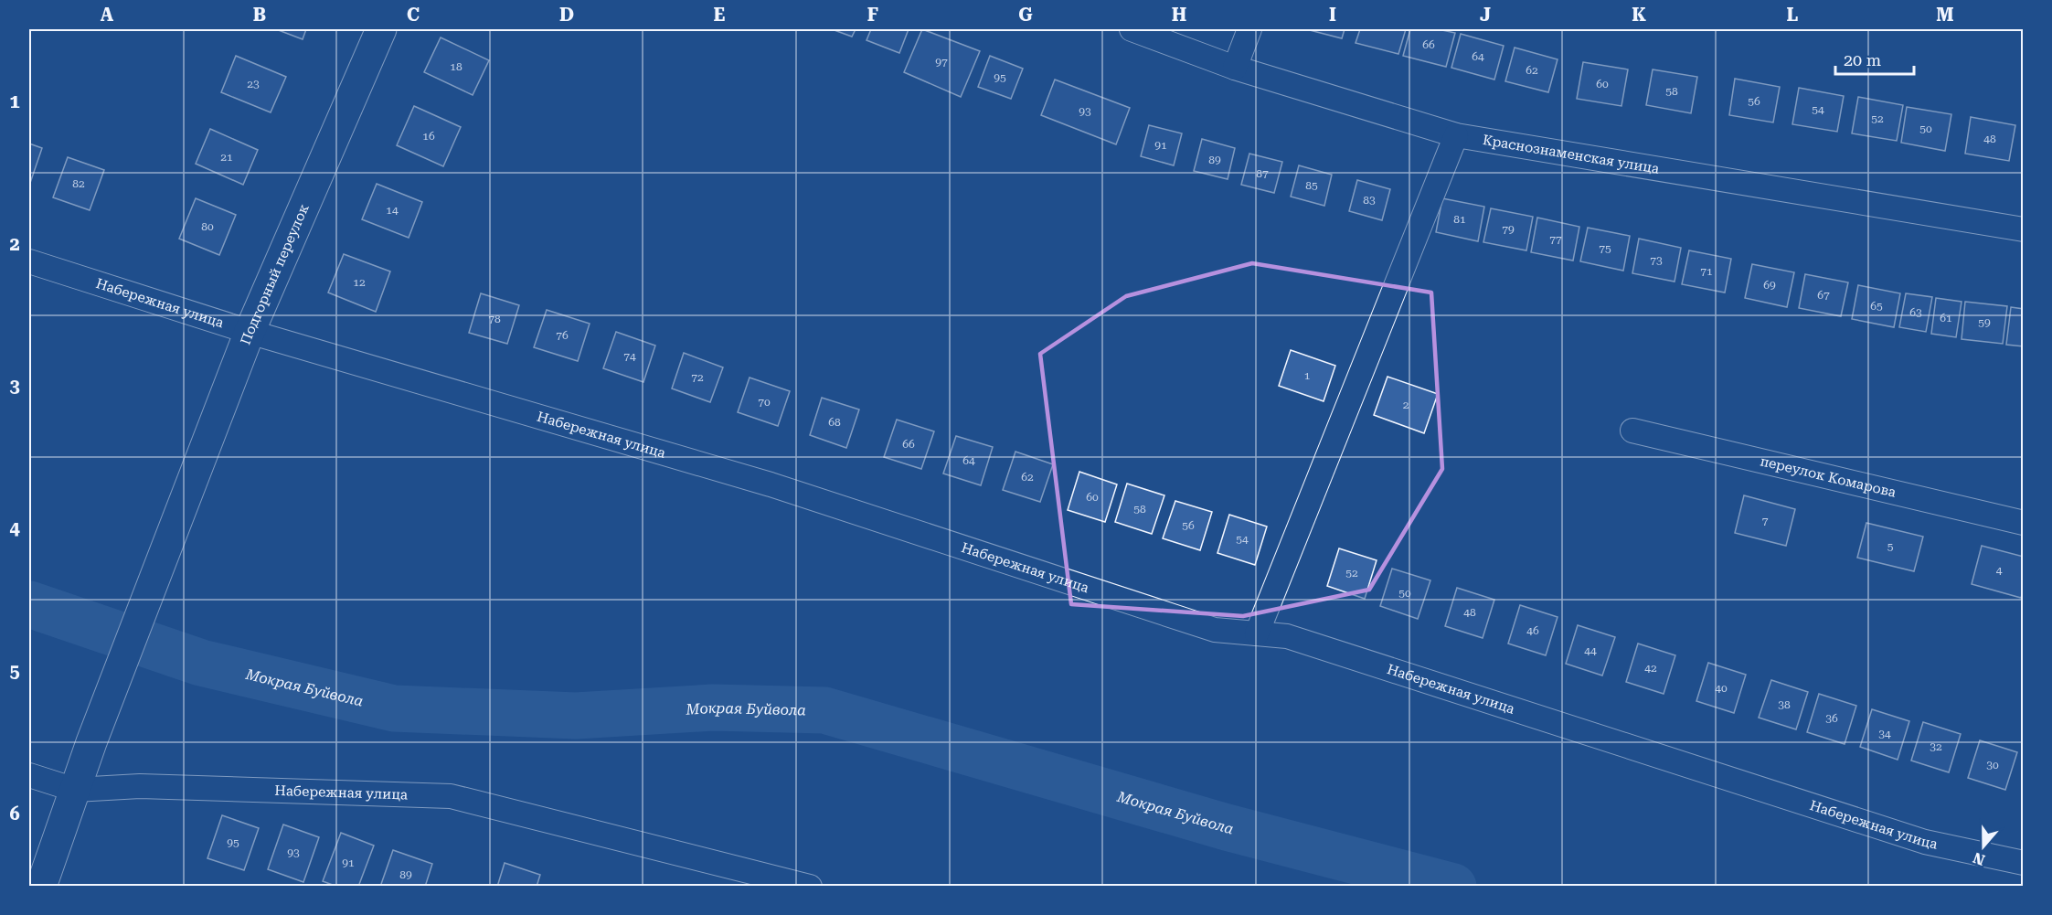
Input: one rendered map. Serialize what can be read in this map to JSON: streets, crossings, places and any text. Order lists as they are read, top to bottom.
{
  "streets": {
    "main road": ["Подгорный переулок"],
    "street": ["Краснознаменская улица", "Набережная улица", "переулок Комарова"]
  },
  "crossings": [
    ["Подгорный переулок", "Набережная улица"]
  ],
  "water": ["Мокрая Буйвола"],
  "house_numbers": [
    "66",
    "64",
    "97",
    "18",
    "62",
    "95",
    "23",
    "60",
    "58",
    "56",
    "54",
    "93",
    "52",
    "50",
    "16",
    "48",
    "91",
    "21",
    "89",
    "87",
    "82",
    "85",
    "83",
    "14",
    "81",
    "80",
    "79",
    "77",
    "75",
    "73",
    "71",
    "12",
    "69",
    "67",
    "65",
    "63",
    "61",
    "78",
    "59",
    "76",
    "74",
    "1",
    "72",
    "70",
    "2",
    "68",
    "66",
    "64",
    "62",
    "60",
    "58",
    "7",
    "56",
    "54",
    "5",
    "4",
    "52",
    "50",
    "48",
    "46",
    "44",
    "42",
    "40",
    "38",
    "36",
    "34",
    "32",
    "30",
    "95",
    "93",
    "91",
    "89"
  ],
  "scale_bar": "20 m",
  "north": "bottom",
  "grid": {
    "columns": [
      "A",
      "B",
      "C",
      "D",
      "E",
      "F",
      "G",
      "H",
      "I",
      "J",
      "K",
      "L",
      "M"
    ],
    "rows": [
      "1",
      "2",
      "3",
      "4",
      "5",
      "6"
    ]
  }
}
